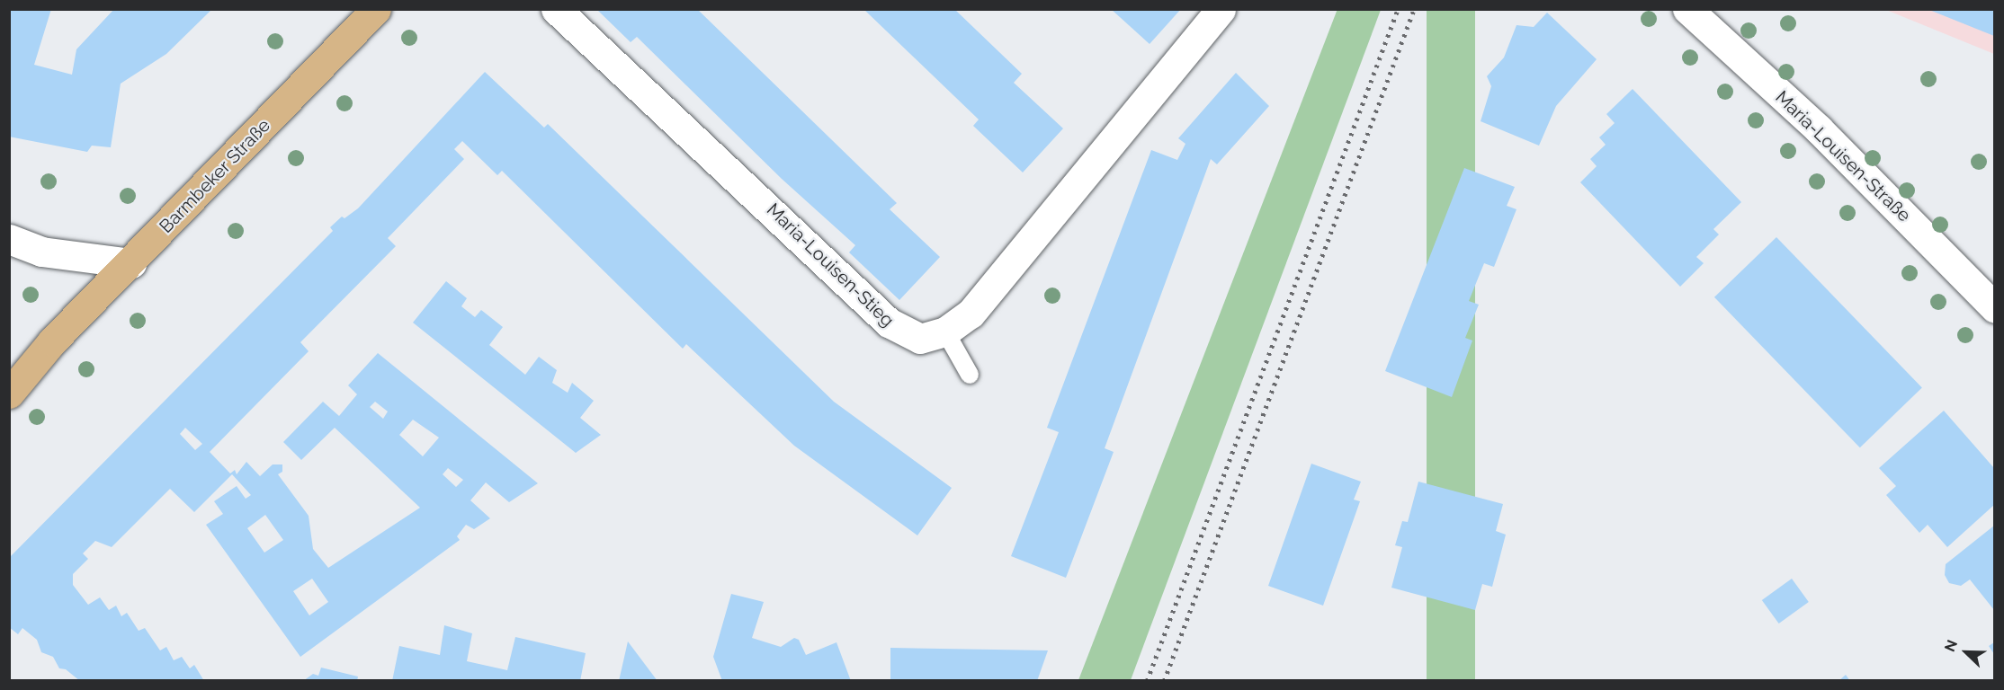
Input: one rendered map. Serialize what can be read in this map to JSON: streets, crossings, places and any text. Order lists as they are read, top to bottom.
{
  "streets": {
    "main road": ["Barmbeker Straße"],
    "street": ["Maria-Louisen-Straße", "Maria-Louisen-Stieg"]
  },
  "north": "top left"
}
